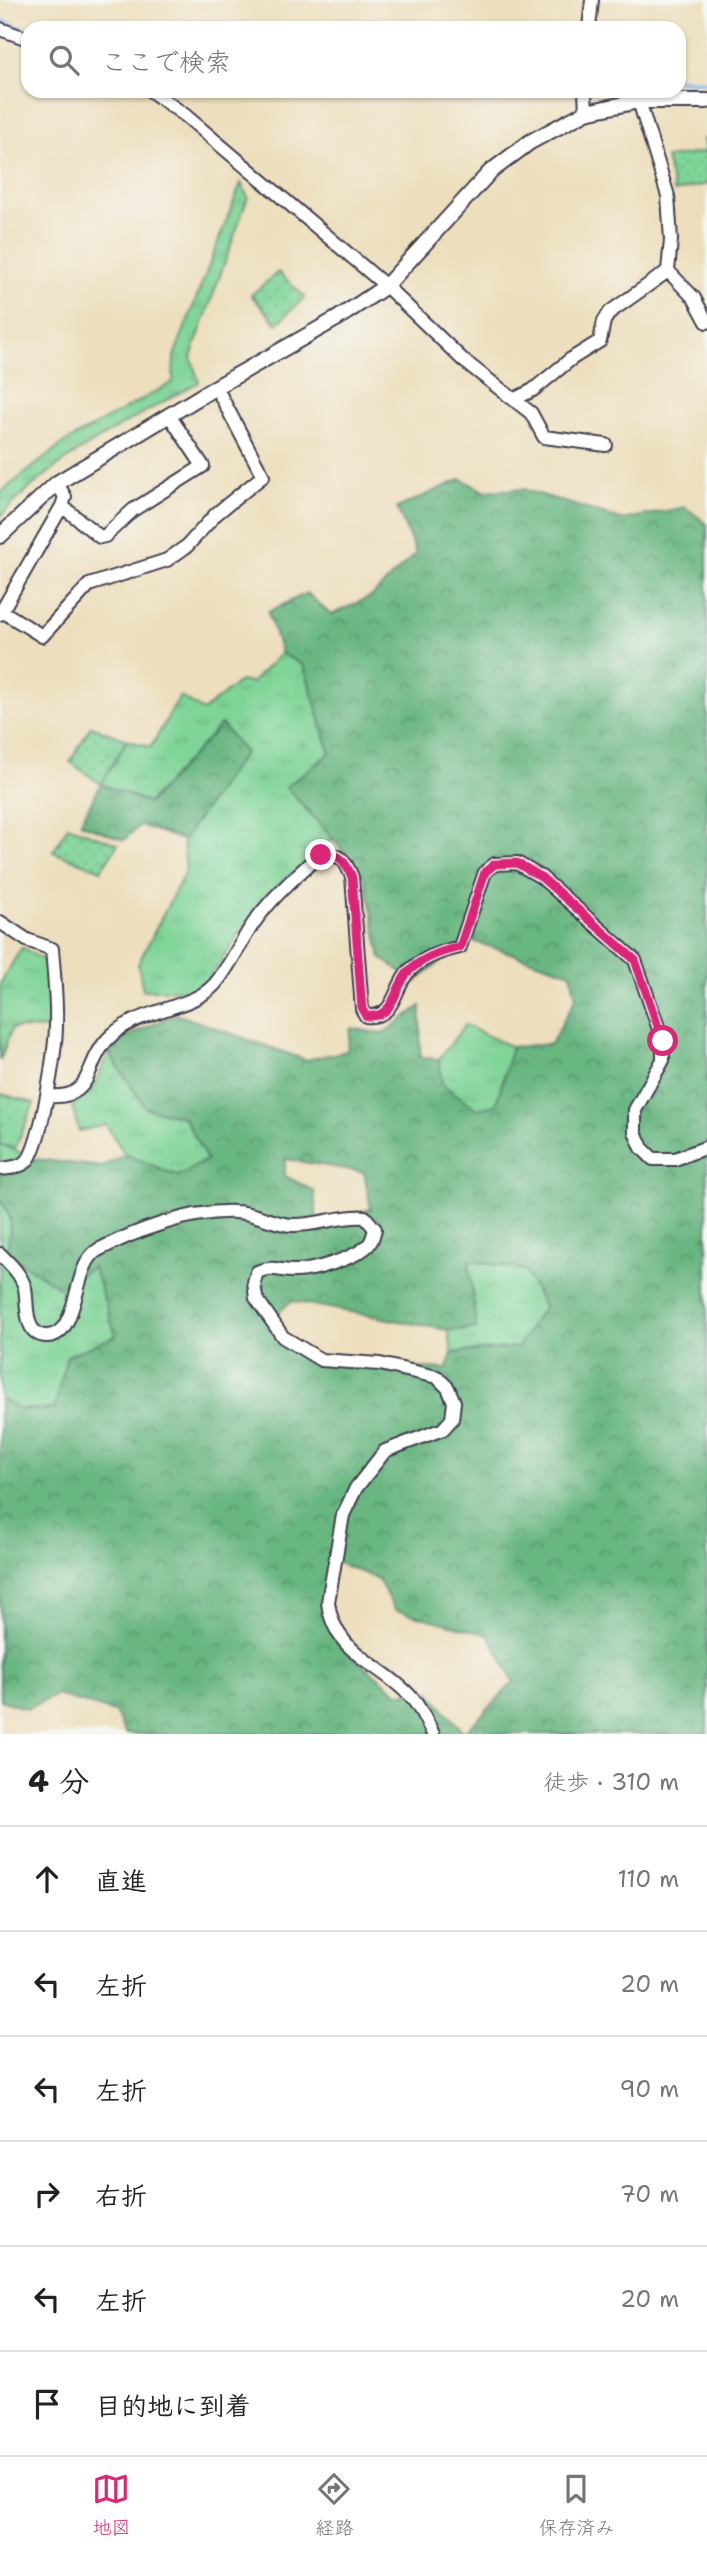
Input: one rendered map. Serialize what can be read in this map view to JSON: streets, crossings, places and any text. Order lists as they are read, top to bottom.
{
  "page": {
    "search": "ここで検索",
    "heading": ["4 分", "徒歩 · 310 m"],
    "list": [
      ["直進", "110 m"],
      ["左折", "20 m"],
      ["左折", "90 m"],
      ["右折", "70 m"],
      ["左折", "20 m"],
      "目的地に到着"
    ],
    "nav": ["地図", "経路", "保存済み"]
  }
}
